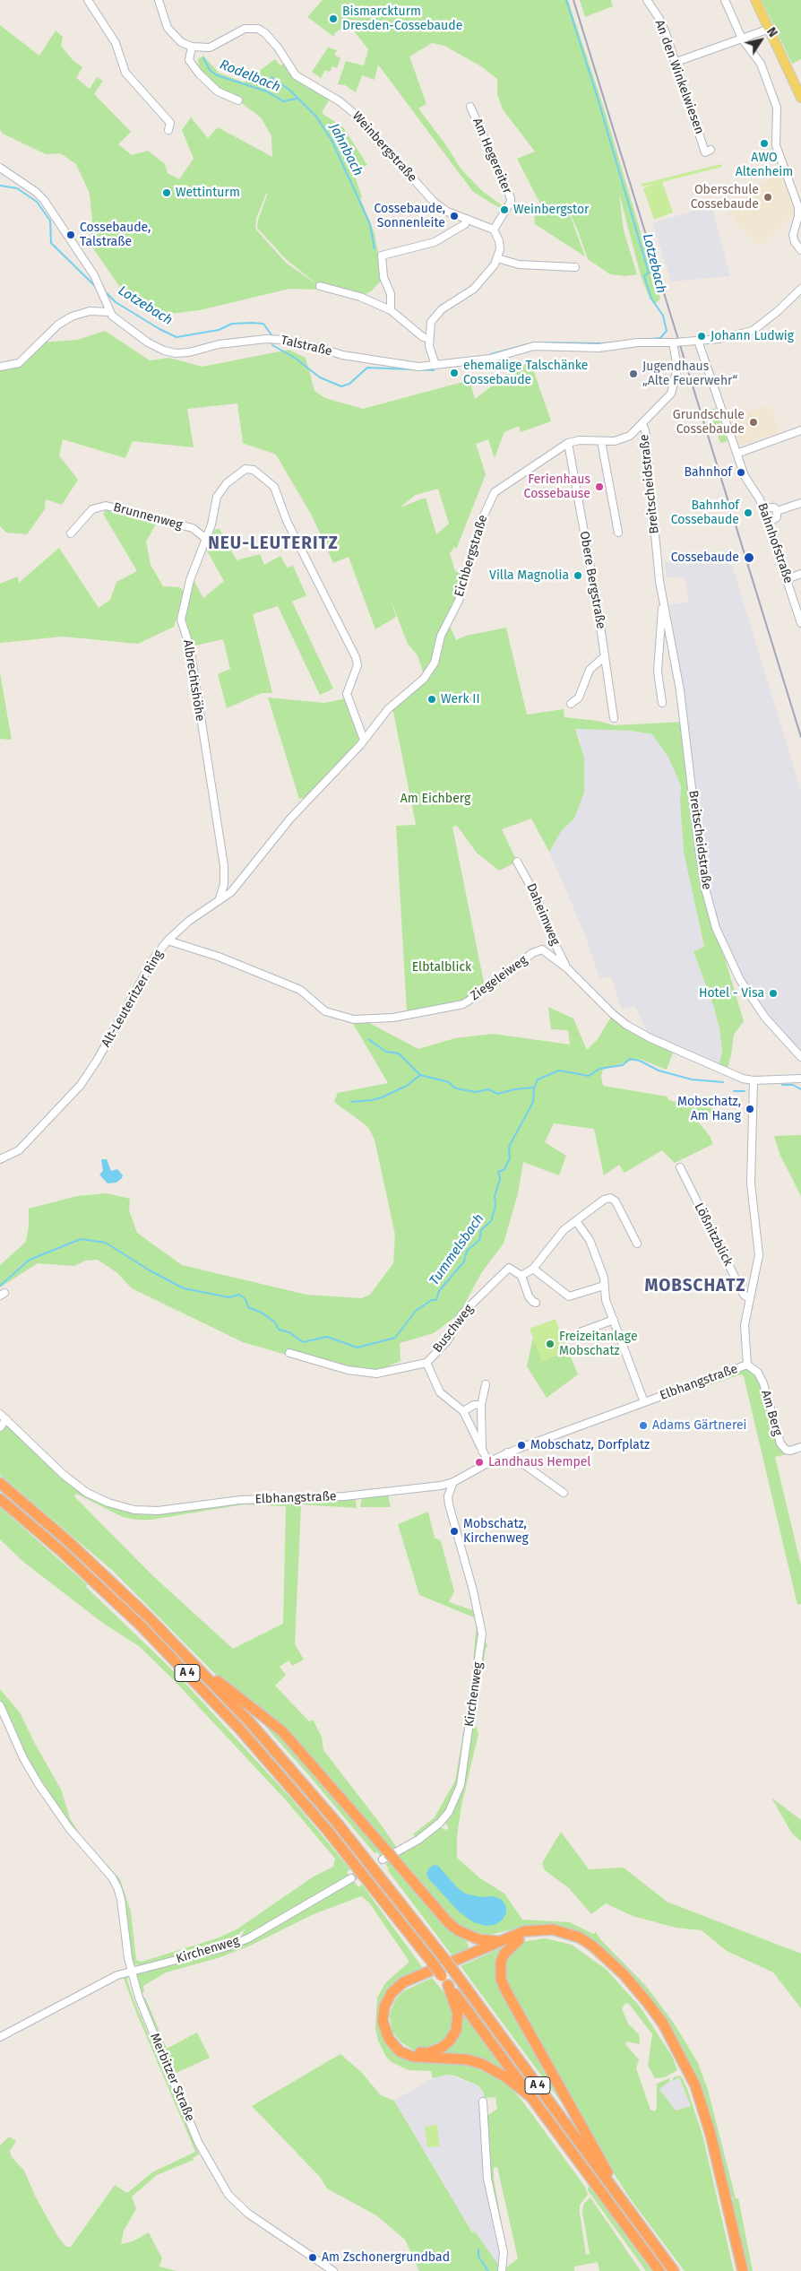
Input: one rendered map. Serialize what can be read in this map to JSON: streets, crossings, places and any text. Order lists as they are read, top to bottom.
{
  "streets": {
    "highway": ["A 4"],
    "street": [
      "An den Winkelwiesen",
      "Weinbergstraße",
      "Am Hegereiter",
      "Talstraße",
      "Breitscheidstraße",
      "Brunnenweg",
      "Bahnhofstraße",
      "Eichbergstraße",
      "Obere Bergstraße",
      "Albrechtshöhe",
      "Daheimweg",
      "Ziegeleiweg",
      "Alt-Leuteritzer Ring",
      "Lößnitzblick",
      "Buschweg",
      "Elbhangstraße",
      "Am Berg",
      "Kirchenweg",
      "Merbitzer Straße"
    ]
  },
  "crossings": [
    ["Weinbergstraße", "Am Hegereiter"],
    ["Talstraße", "Bahnhofstraße"],
    ["Talstraße", "Eichbergstraße"],
    ["Breitscheidstraße", "Eichbergstraße"],
    ["Brunnenweg", "Albrechtshöhe"],
    ["Eichbergstraße", "Obere Bergstraße"],
    ["Eichbergstraße", "Albrechtshöhe"],
    ["Eichbergstraße", "Alt-Leuteritzer Ring"],
    ["Albrechtshöhe", "Alt-Leuteritzer Ring"],
    ["Daheimweg", "Ziegeleiweg"],
    ["Ziegeleiweg", "Alt-Leuteritzer Ring"],
    ["Ziegeleiweg", "Elbhangstraße"],
    ["Lößnitzblick", "Elbhangstraße"],
    ["Elbhangstraße", "Am Berg"],
    ["Elbhangstraße", "Kirchenweg"],
    ["Kirchenweg", "Merbitzer Straße"]
  ],
  "districts": ["NEU-LEUTERITZ", "MOBSCHATZ"],
  "water": [
    "Rodelbach",
    "Jahnbach",
    "Lotzebach",
    "Tummelsbach"
  ],
  "parks": ["Am Eichberg", "Elbtalblick"],
  "places": [
    "Bismarckturm Dresden-Cossebaude",
    "AWO Altenheim",
    "Wettinturm",
    "Oberschule Cossebaude",
    "Weinbergstor",
    "Cossebaude, Sonnenleite",
    "Cossebaude, Talstraße",
    "Johann Ludwig",
    "ehemalige Talschänke Cossebaude",
    "Jugendhaus „Alte Feuerwehr“",
    "Grundschule Cossebaude",
    "Bahnhof",
    "Ferienhaus Cossebause",
    "Bahnhof Cossebaude",
    "Cossebaude",
    "Villa Magnolia",
    "Werk II",
    "Hotel - Visa",
    "Mobschatz, Am Hang",
    "Freizeitanlage Mobschatz",
    "Adams Gärtnerei",
    "Mobschatz, Dorfplatz",
    "Landhaus Hempel",
    "Mobschatz, Kirchenweg",
    "Am Zschonergrundbad"
  ],
  "north": "top right"
}
